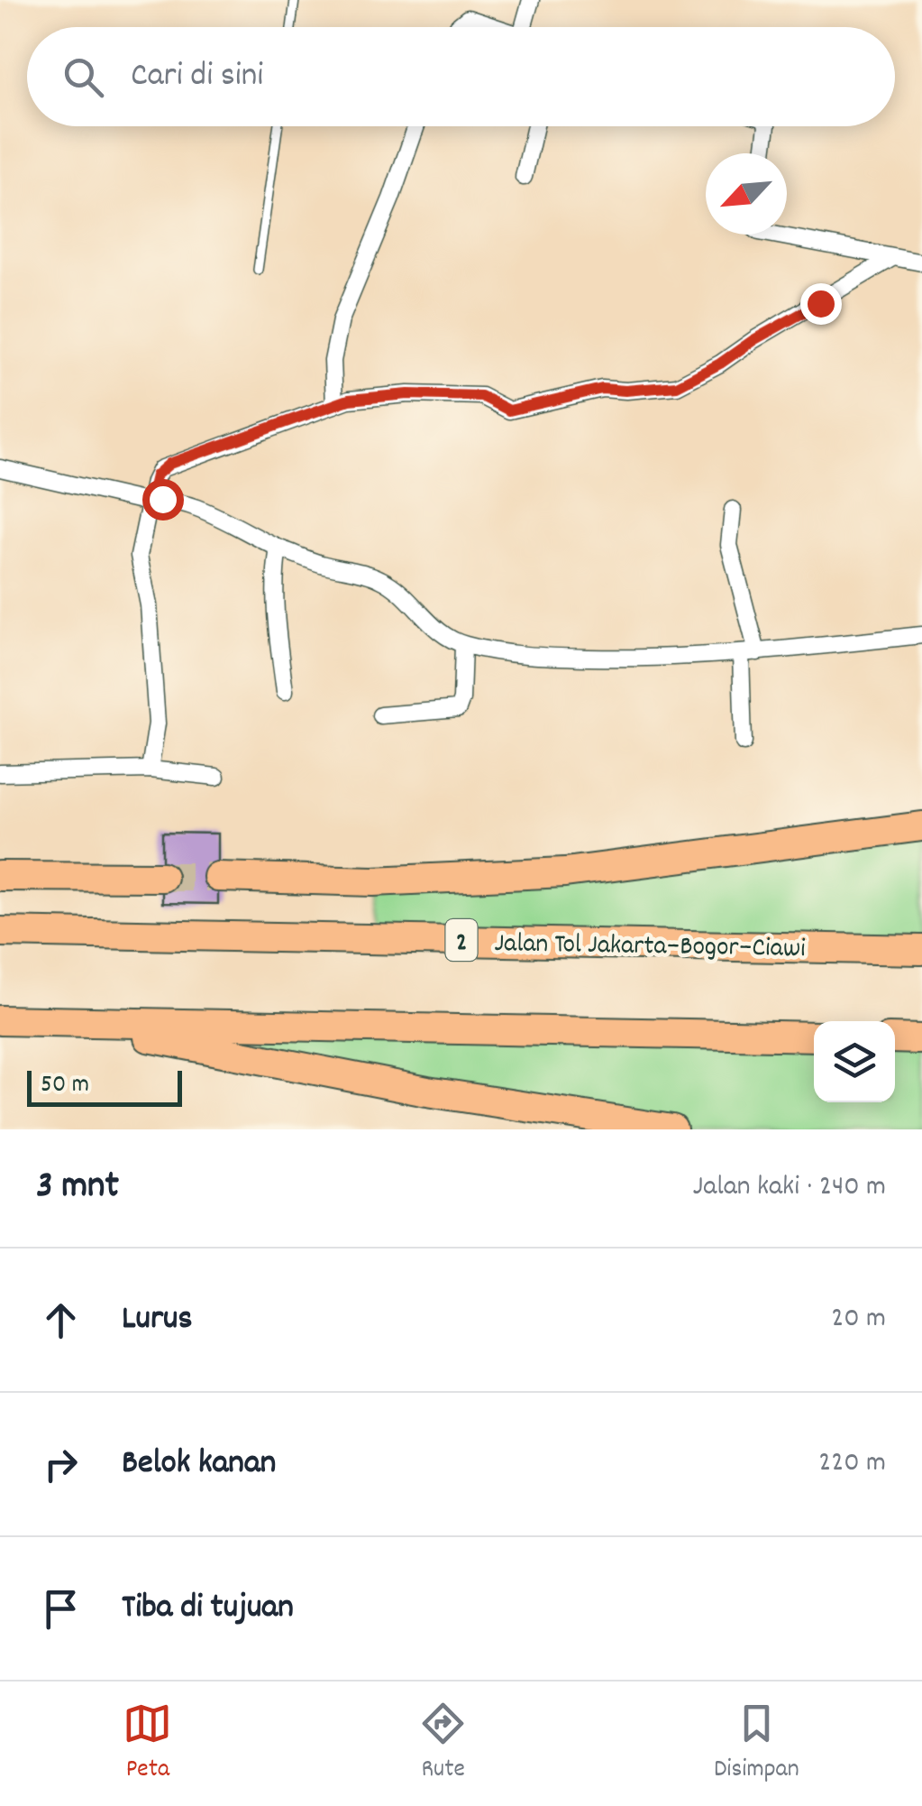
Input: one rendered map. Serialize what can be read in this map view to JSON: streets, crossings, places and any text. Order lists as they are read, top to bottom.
{
  "streets": {
    "highway": ["2", "Jalan Tol Jakarta–Bogor–Ciawi"]
  },
  "scale_bar": "50 m",
  "north": "bottom left",
  "page": {
    "search": "Cari di sini",
    "scale": "50 m",
    "heading": ["3 mnt", "Jalan kaki · 240 m"],
    "list": [
      ["Lurus", "20 m"],
      ["Belok kanan", "220 m"],
      "Tiba di tujuan"
    ],
    "nav": ["Peta", "Rute", "Disimpan"]
  }
}
